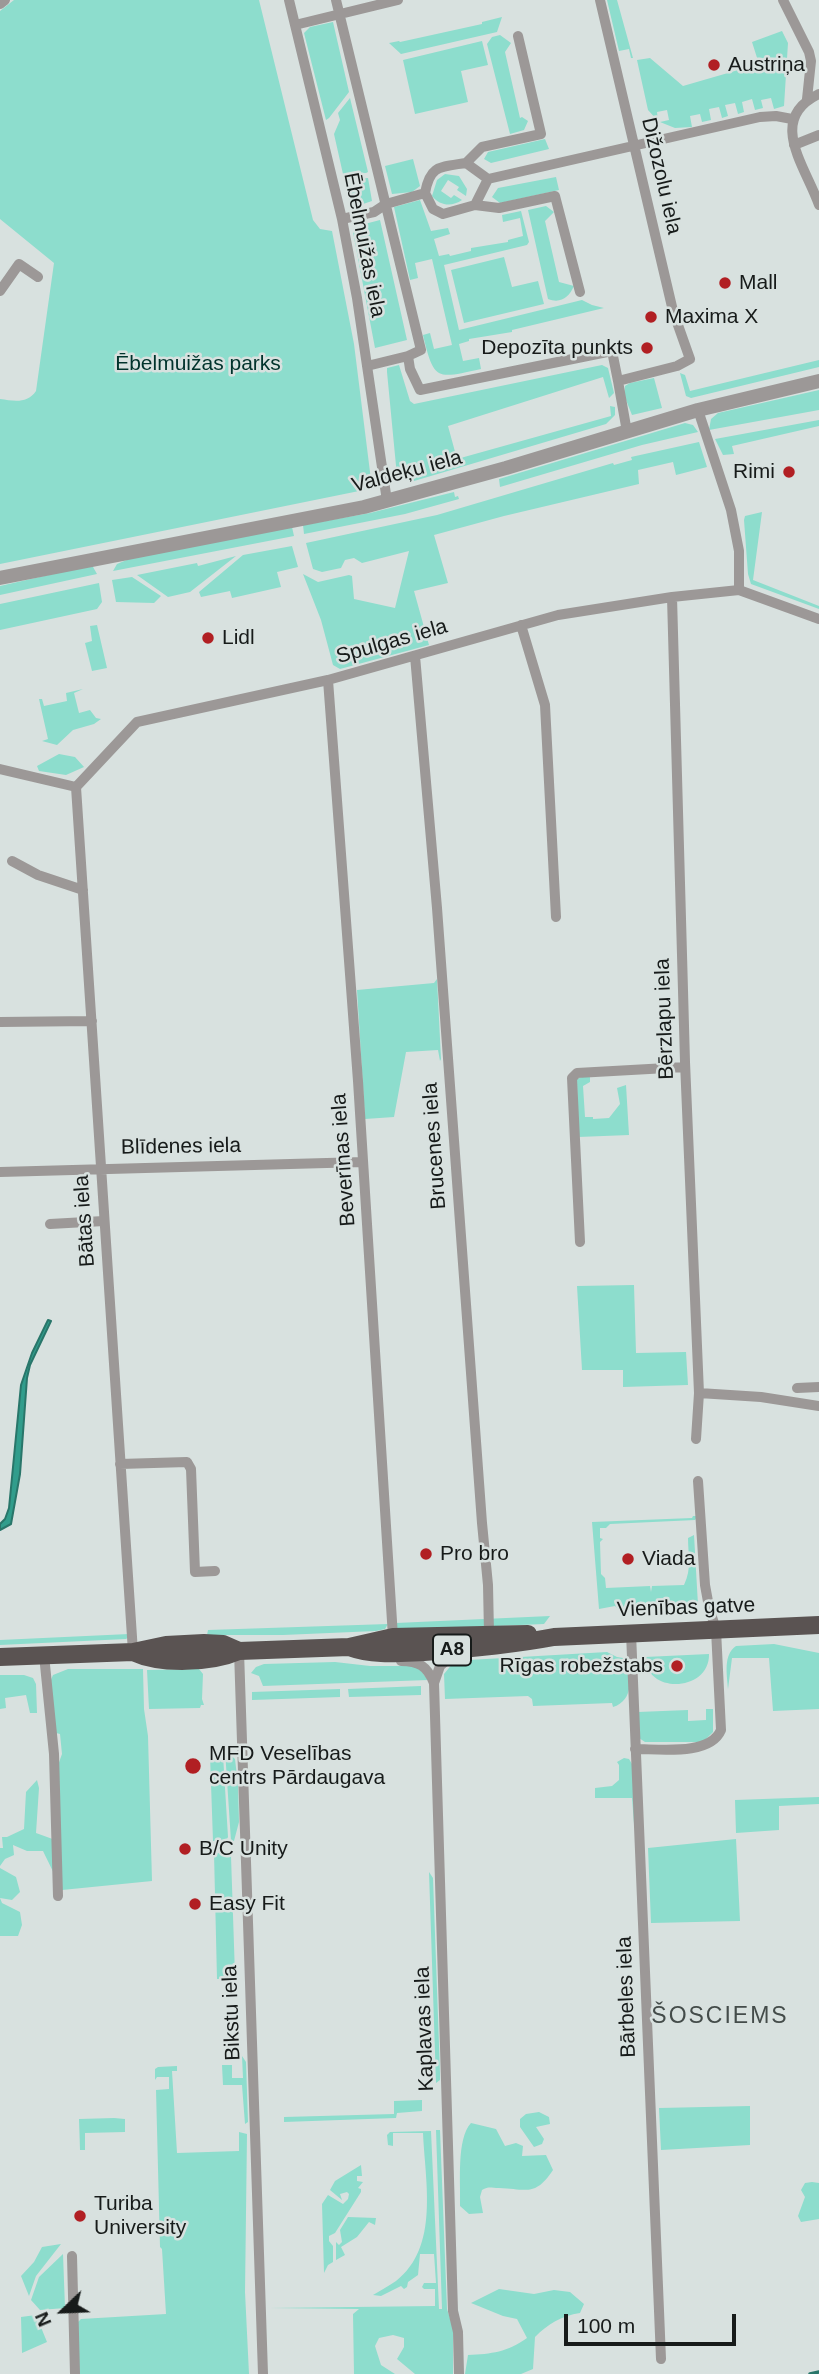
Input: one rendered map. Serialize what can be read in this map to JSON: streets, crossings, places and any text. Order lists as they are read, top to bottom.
{
  "streets": {
    "highway": ["Vienības gatve", "A8"],
    "street": [
      "Dižozolu iela",
      "Ēbelmuižas iela",
      "Valdeķu iela",
      "Spulgas iela",
      "Bērzlapu iela",
      "Brucenes iela",
      "Blīdenes iela",
      "Beverīnas iela",
      "Bātas iela",
      "Bārbeles iela",
      "Bikstu iela",
      "Kaplavas iela"
    ]
  },
  "crossings": [
    ["Ēbelmuižas iela", "Valdeķu iela"],
    ["Spulgas iela", "Bērzlapu iela"],
    ["Spulgas iela", "Brucenes iela"],
    ["Spulgas iela", "Beverīnas iela"],
    ["Spulgas iela", "Bātas iela"],
    ["Brucenes iela", "Vienības gatve"],
    ["Blīdenes iela", "Beverīnas iela"],
    ["Blīdenes iela", "Bātas iela"],
    ["Beverīnas iela", "Vienības gatve"],
    ["Bātas iela", "Vienības gatve"],
    ["Vienības gatve", "Bārbeles iela"],
    ["Vienības gatve", "Bikstu iela"]
  ],
  "districts": ["ŠOSCIEMS"],
  "parks": ["Ēbelmuižas parks"],
  "places": [
    "Austriņa",
    "Mall",
    "Maxima X",
    "Depozīta punkts",
    "Rimi",
    "Lidl",
    "Pro bro",
    "Viada",
    "Rīgas robežstabs",
    "MFD Veselības centrs Pārdaugava",
    "B/C Unity",
    "Easy Fit",
    "Turiba University"
  ],
  "scale_bar": "100 m",
  "north": "bottom left"
}
